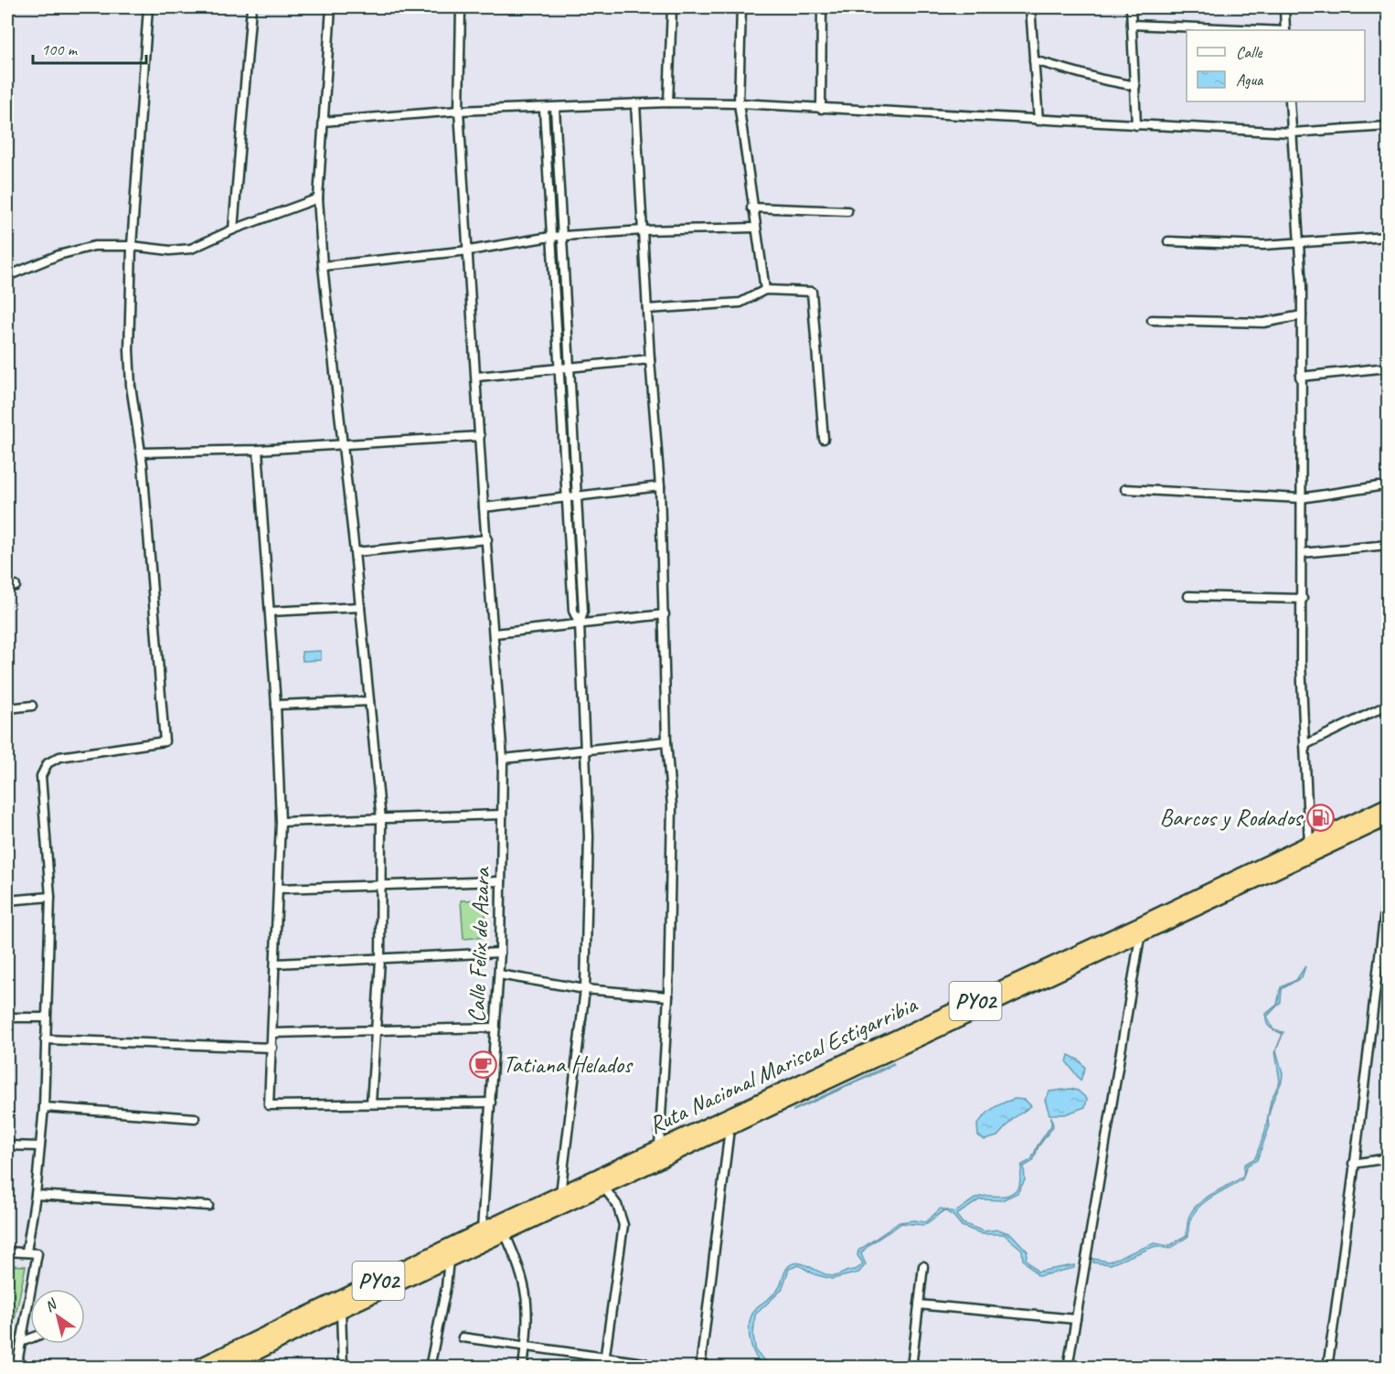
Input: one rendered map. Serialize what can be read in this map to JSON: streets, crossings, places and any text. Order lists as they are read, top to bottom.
{
  "streets": {
    "highway": ["PY02", "Ruta Nacional Mariscal Estigarribia"],
    "street": ["Calle Felix de Azara"]
  },
  "crossings": [
    ["Calle Felix de Azara", "Ruta Nacional Mariscal Estigarribia"]
  ],
  "places": {
    "fuel station": ["Barcos y Rodados"],
    "cafe": ["Tatiana Helados"]
  },
  "legend": ["Calle", "Agua"],
  "scale_bar": "100 m",
  "north": "top left"
}
